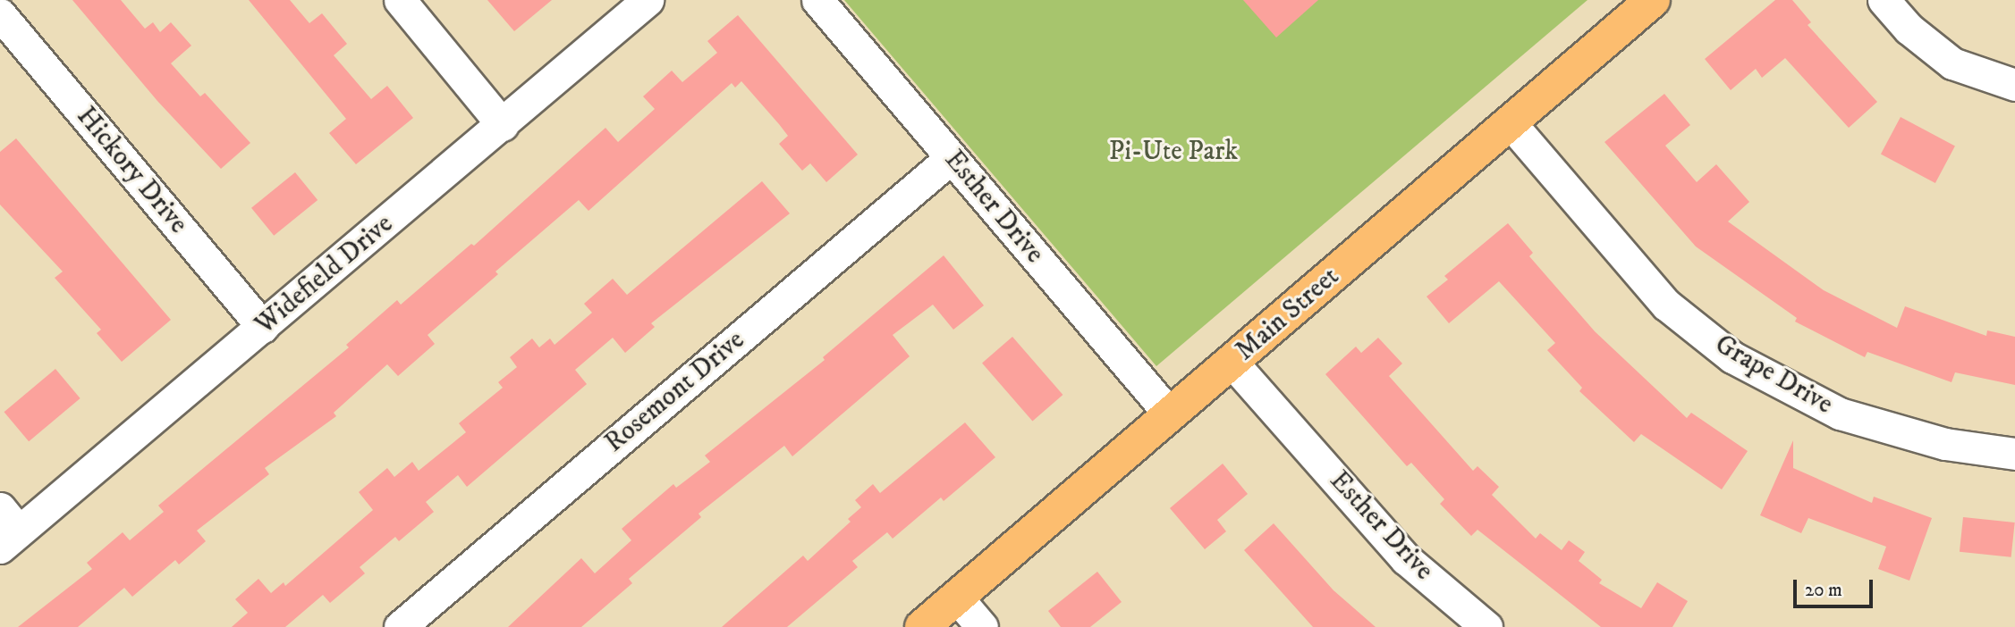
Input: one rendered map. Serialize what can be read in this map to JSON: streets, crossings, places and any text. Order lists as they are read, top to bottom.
{
  "streets": {
    "main road": ["Main Street"],
    "street": [
      "Hickory Drive",
      "Esther Drive",
      "Widefield Drive",
      "Grape Drive",
      "Rosemont Drive"
    ]
  },
  "crossings": [
    ["Hickory Drive", "Widefield Drive"],
    ["Esther Drive", "Main Street"],
    ["Esther Drive", "Rosemont Drive"],
    ["Main Street", "Grape Drive"]
  ],
  "parks": ["Pi-Ute Park"],
  "scale_bar": "20 m"
}
